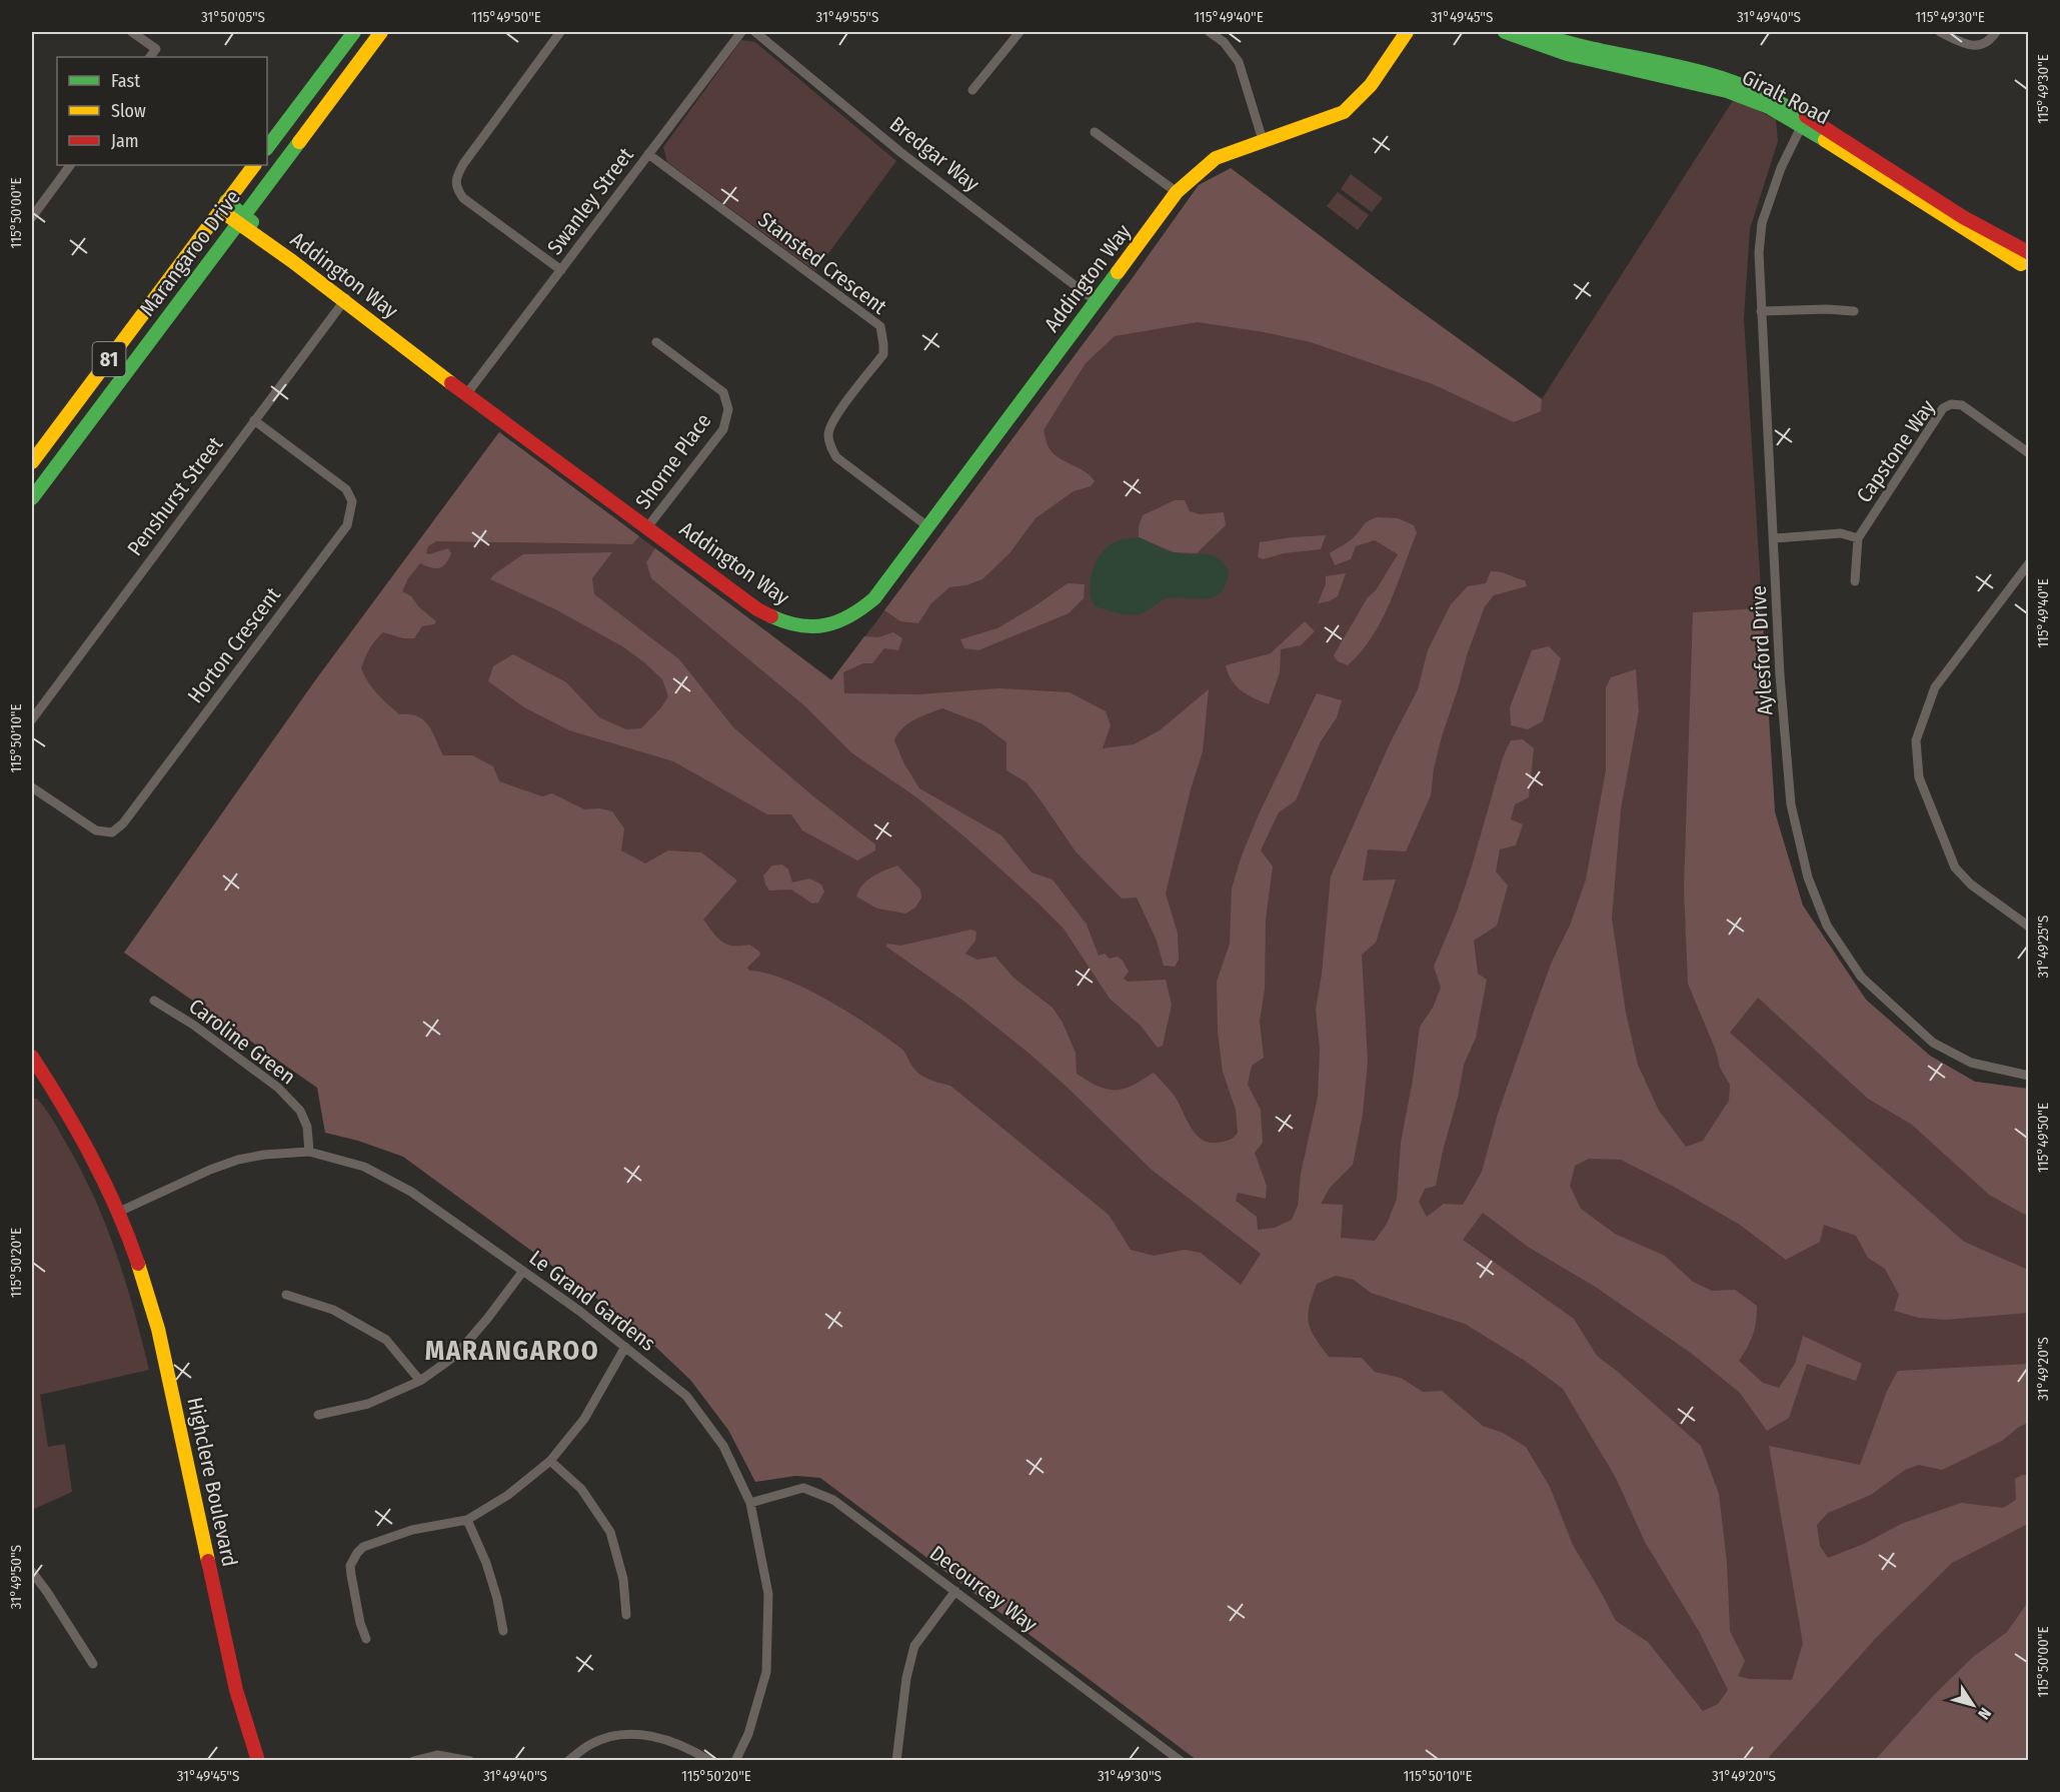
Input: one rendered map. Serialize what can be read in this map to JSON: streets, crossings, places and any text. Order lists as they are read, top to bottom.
{
  "streets": {
    "street": [
      "Giralt Road",
      "Bredgar Way",
      "Swanley Street",
      "Marangaroo Drive",
      "Stansted Crescent",
      "Addington Way",
      "81",
      "Capstone Way",
      "Shorne Place",
      "Penshurst Street",
      "Horton Crescent",
      "Aylesford Drive",
      "Caroline Green",
      "Le Grand Gardens",
      "Highclere Boulevard",
      "Decourcey Way"
    ]
  },
  "crossings": [
    ["Giralt Road", "Aylesford Drive"],
    ["Bredgar Way", "Addington Way"],
    ["Swanley Street", "Stansted Crescent"],
    ["Swanley Street", "Addington Way"],
    ["Marangaroo Drive", "Addington Way"],
    ["Stansted Crescent", "Addington Way"],
    ["Addington Way", "Shorne Place"],
    ["Addington Way", "Penshurst Street"],
    ["Penshurst Street", "Horton Crescent"],
    ["Caroline Green", "Le Grand Gardens"],
    ["Le Grand Gardens", "Highclere Boulevard"],
    ["Le Grand Gardens", "Decourcey Way"]
  ],
  "districts": ["MARANGAROO"],
  "legend": ["Fast", "Slow", "Jam"],
  "north": "bottom right",
  "coordinates": [
    "31°50'05\"S",
    "115°49'50\"E",
    "31°49'55\"S",
    "115°49'40\"E",
    "31°49'45\"S",
    "31°49'40\"S",
    "115°49'30\"E",
    "115°50'00\"E",
    "115°50'10\"E",
    "31°49'25\"S",
    "115°50'20\"E",
    "31°49'20\"S",
    "31°49'50\"S",
    "31°49'30\"S"
  ]
}
